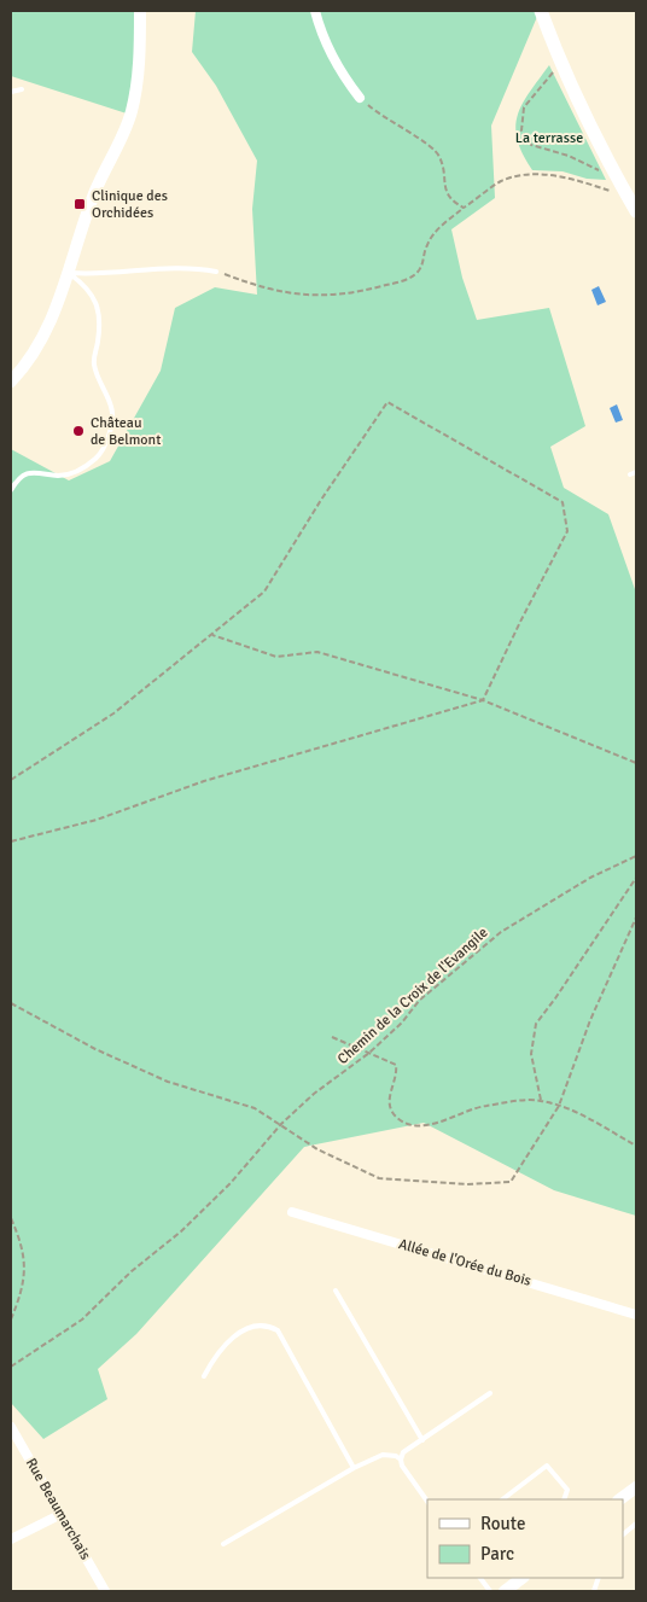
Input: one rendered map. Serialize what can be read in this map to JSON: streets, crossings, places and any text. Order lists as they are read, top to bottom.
{
  "streets": {
    "street": ["Allée de l'Orée du Bois", "Rue Beaumarchais"],
    "path": ["Chemin de la Croix de l'Evangile"]
  },
  "parks": ["La terrasse"],
  "places": {
    "transit": ["Clinique des Orchidées"],
    "other": ["Château de Belmont"]
  },
  "legend": ["Route", "Parc"]
}
